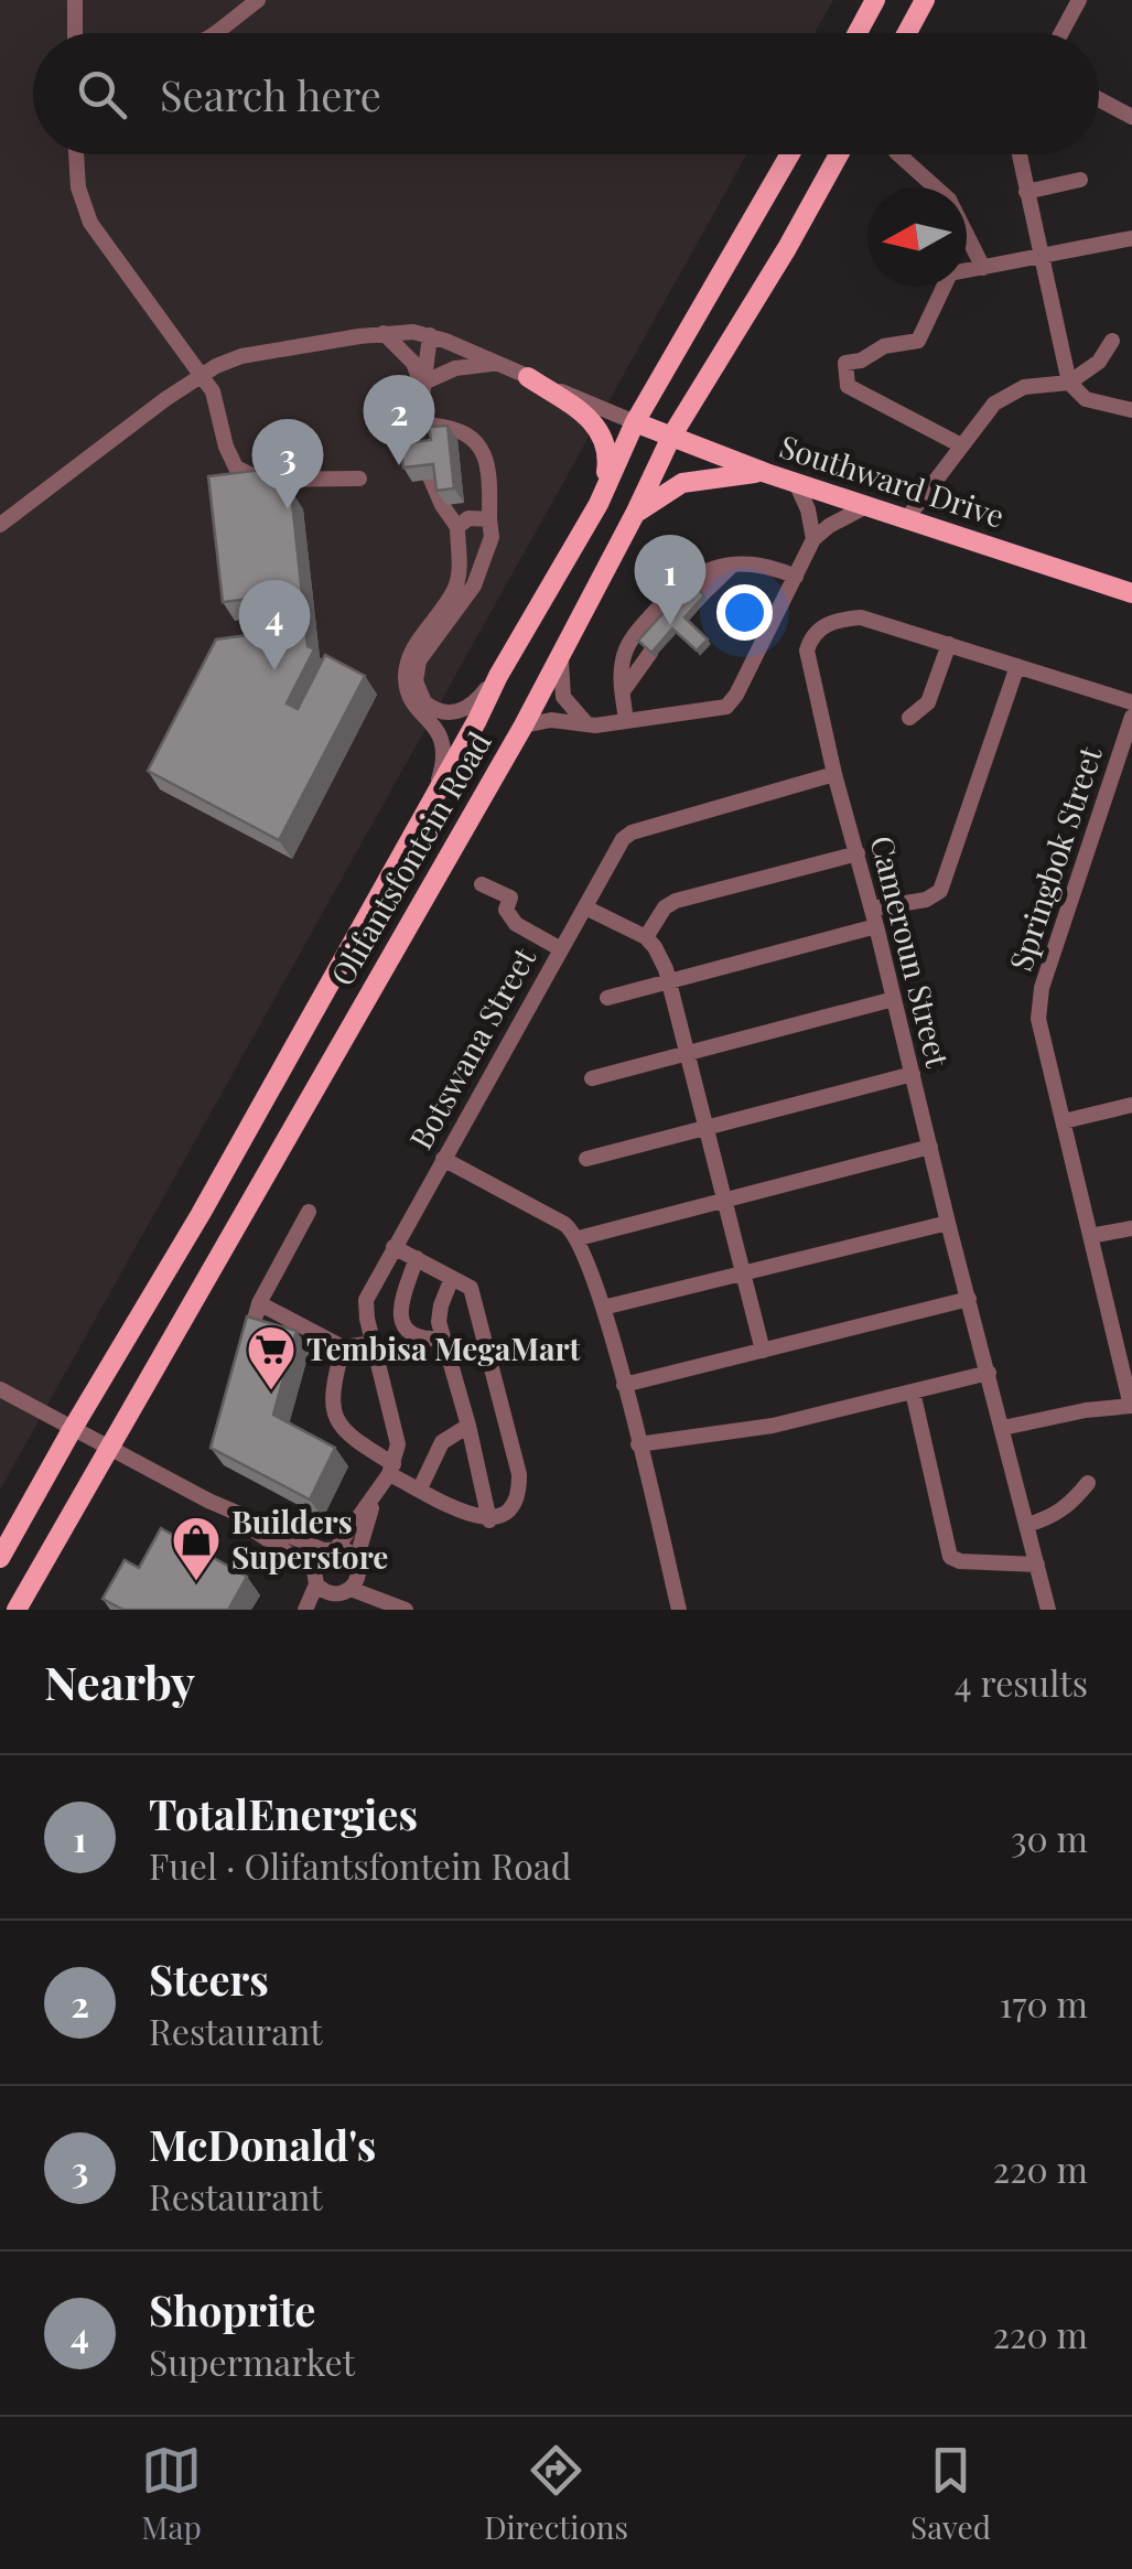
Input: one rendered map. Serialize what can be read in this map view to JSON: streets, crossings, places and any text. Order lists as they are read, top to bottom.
{
  "streets": {
    "main road": ["Southward Drive", "Olifantsfontein Road"],
    "street": ["Springbok Street", "Cameroun Street", "Botswana Street"]
  },
  "crossings": [
    ["Southward Drive", "Olifantsfontein Road"],
    ["Cameroun Street", "Botswana Street"]
  ],
  "places": {
    "supermarket": ["Tembisa MegaMart"],
    "shop": ["Builders Superstore"]
  },
  "north": "left",
  "page": {
    "search": "Search here",
    "pins": [
      "2",
      "3",
      "1",
      "4"
    ],
    "heading": ["Nearby", "4 results"],
    "list": [
      {
        "mark": "1",
        "name": "TotalEnergies",
        "note": "Fuel · Olifantsfontein Road",
        "value": "30 m"
      },
      {
        "mark": "2",
        "name": "Steers",
        "note": "Restaurant",
        "value": "170 m"
      },
      {
        "mark": "3",
        "name": "McDonald's",
        "note": "Restaurant",
        "value": "220 m"
      },
      {
        "mark": "4",
        "name": "Shoprite",
        "note": "Supermarket",
        "value": "220 m"
      }
    ],
    "nav": ["Map", "Directions", "Saved"]
  }
}
